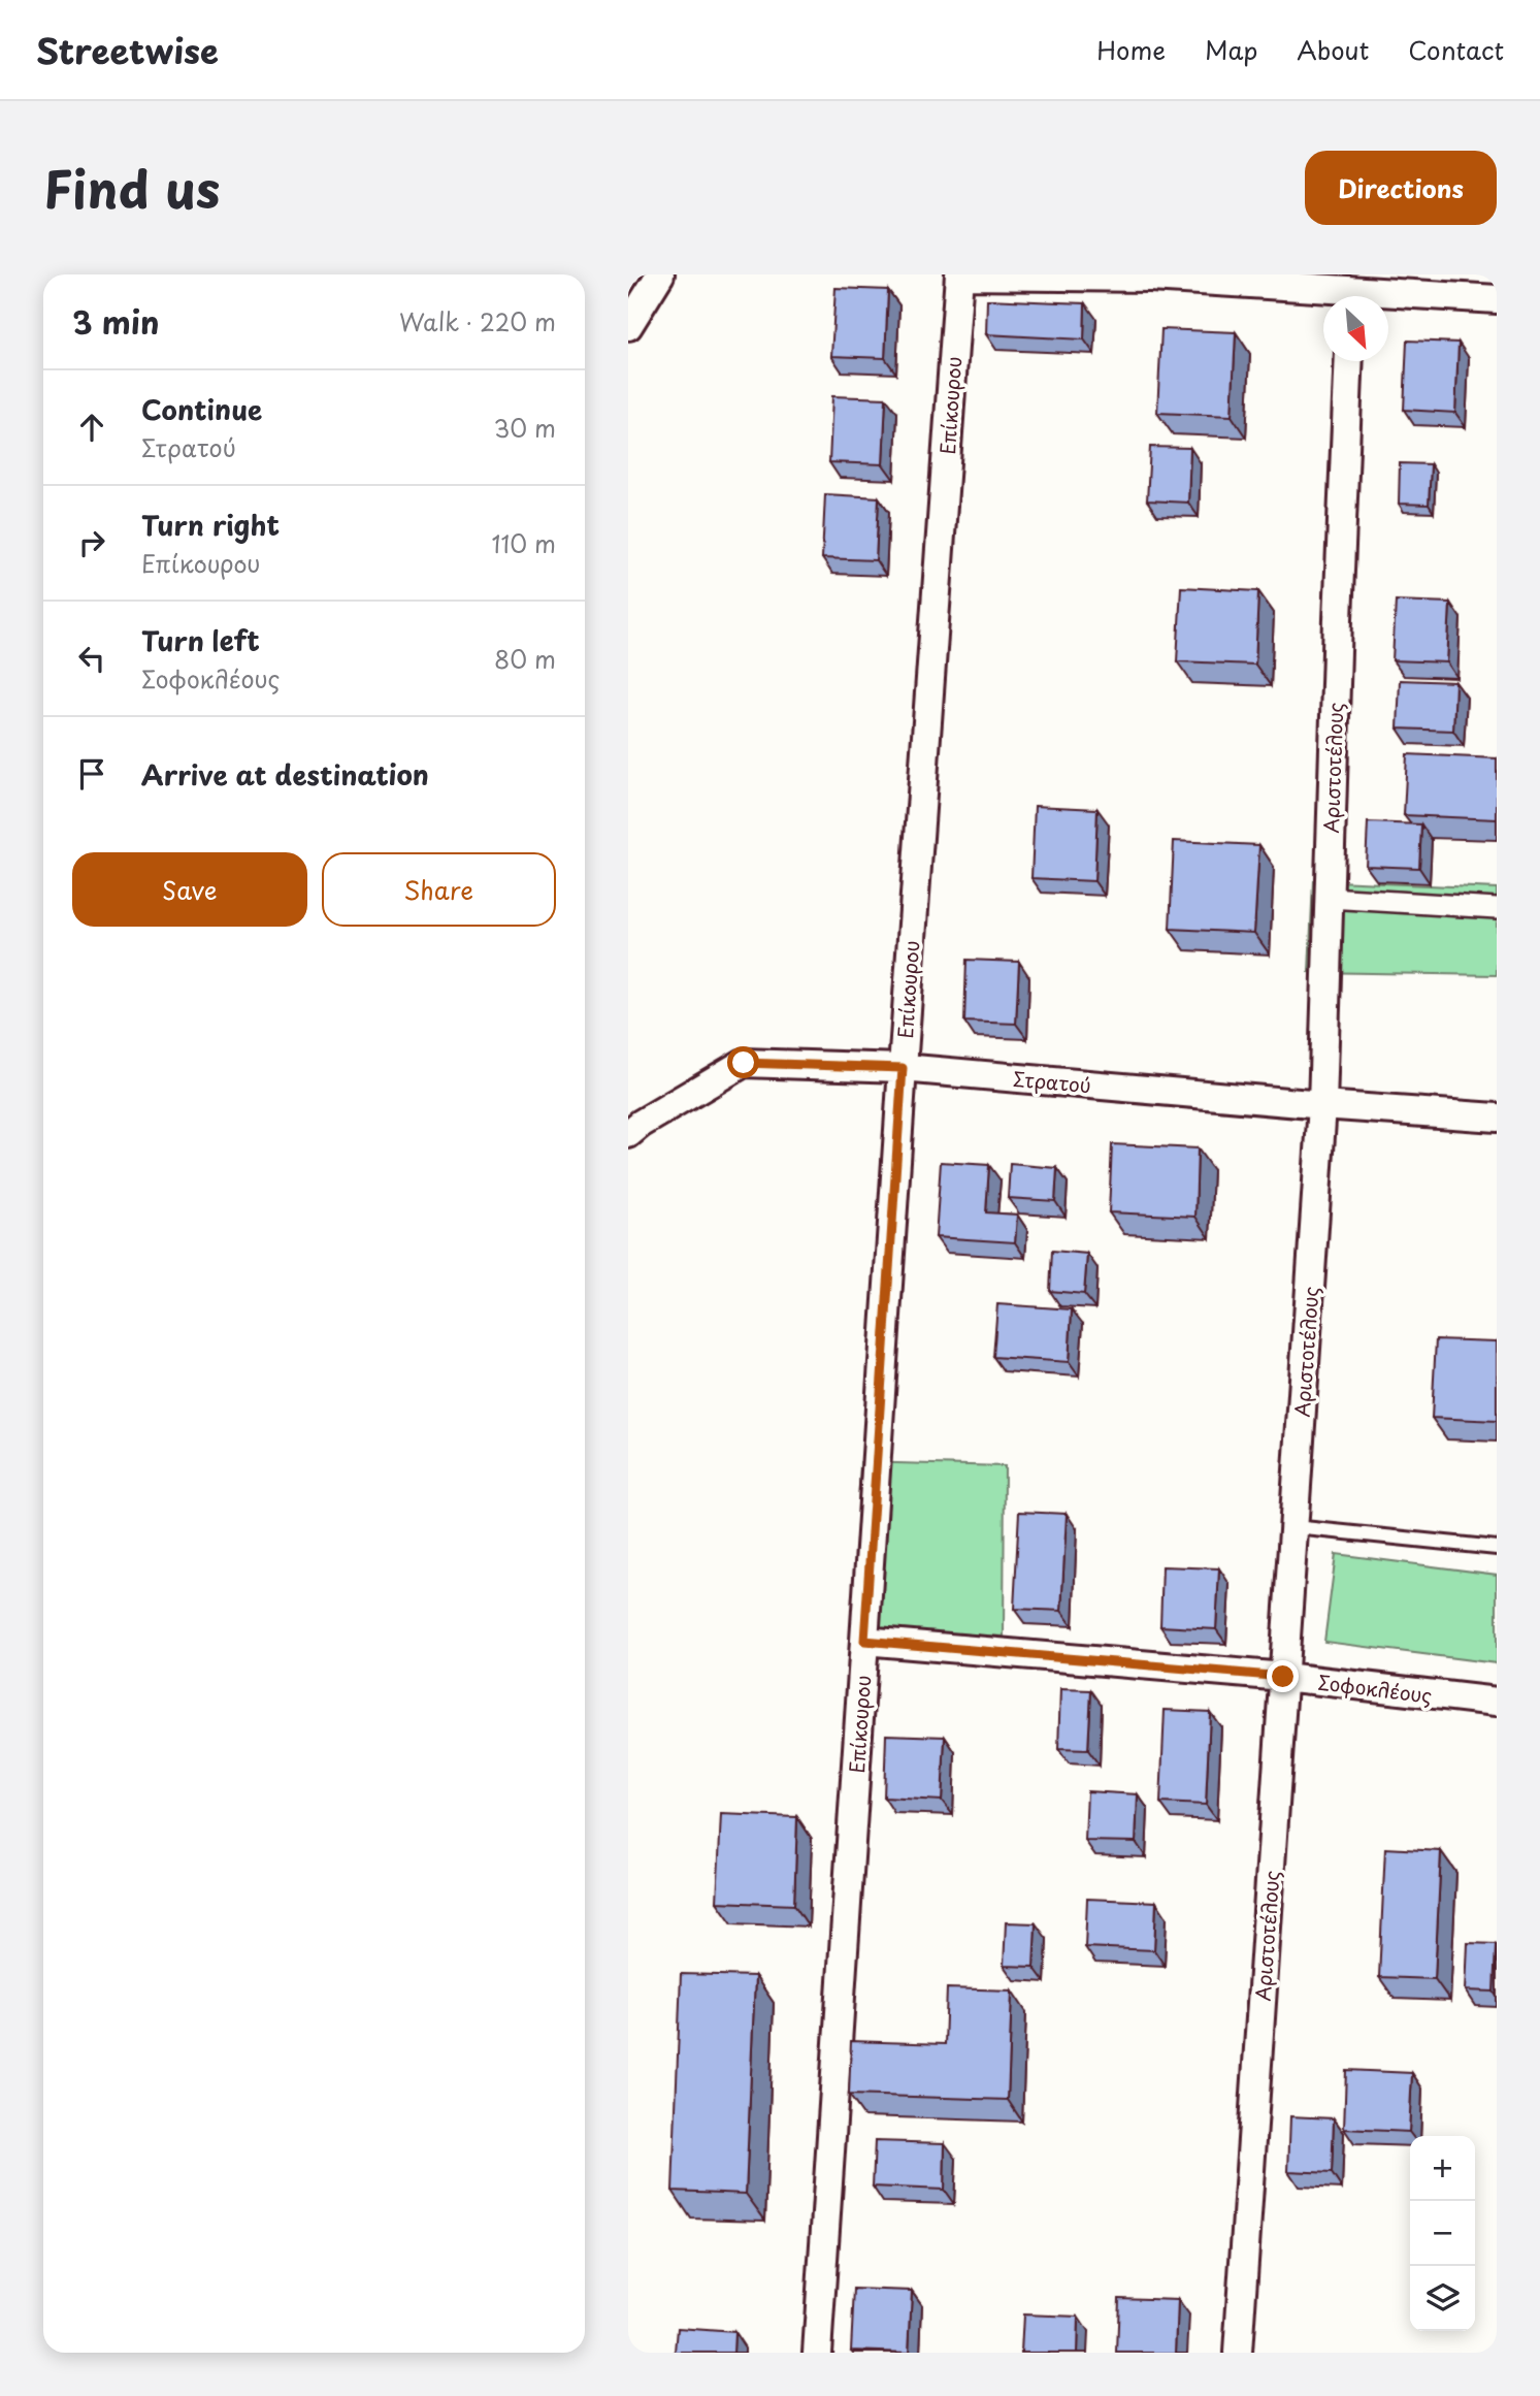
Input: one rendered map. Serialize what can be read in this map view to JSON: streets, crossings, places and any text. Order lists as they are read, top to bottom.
{
  "streets": {
    "street": [
      "Επίκουρου",
      "Αριστοτέλους",
      "Στρατού",
      "Σοφοκλέους"
    ]
  },
  "crossings": [
    ["Επίκουρου", "Στρατού"],
    ["Επίκουρου", "Σοφοκλέους"],
    ["Αριστοτέλους", "Στρατού"],
    ["Αριστοτέλους", "Σοφοκλέους"]
  ],
  "north": "bottom right",
  "page": {
    "header": "Streetwise",
    "nav": [
      "Home",
      "Map",
      "About",
      "Contact"
    ],
    "title": "Find us",
    "buttons": [
      "Directions",
      ["Save", "Share"]
    ],
    "heading": ["3 min", "Walk · 220 m"],
    "list": [
      ["Continue", "Στρατού", "30 m"],
      ["Turn right", "Επίκουρου", "110 m"],
      ["Turn left", "Σοφοκλέους", "80 m"],
      "Arrive at destination"
    ],
    "map_buttons": ["+", "−"]
  }
}
